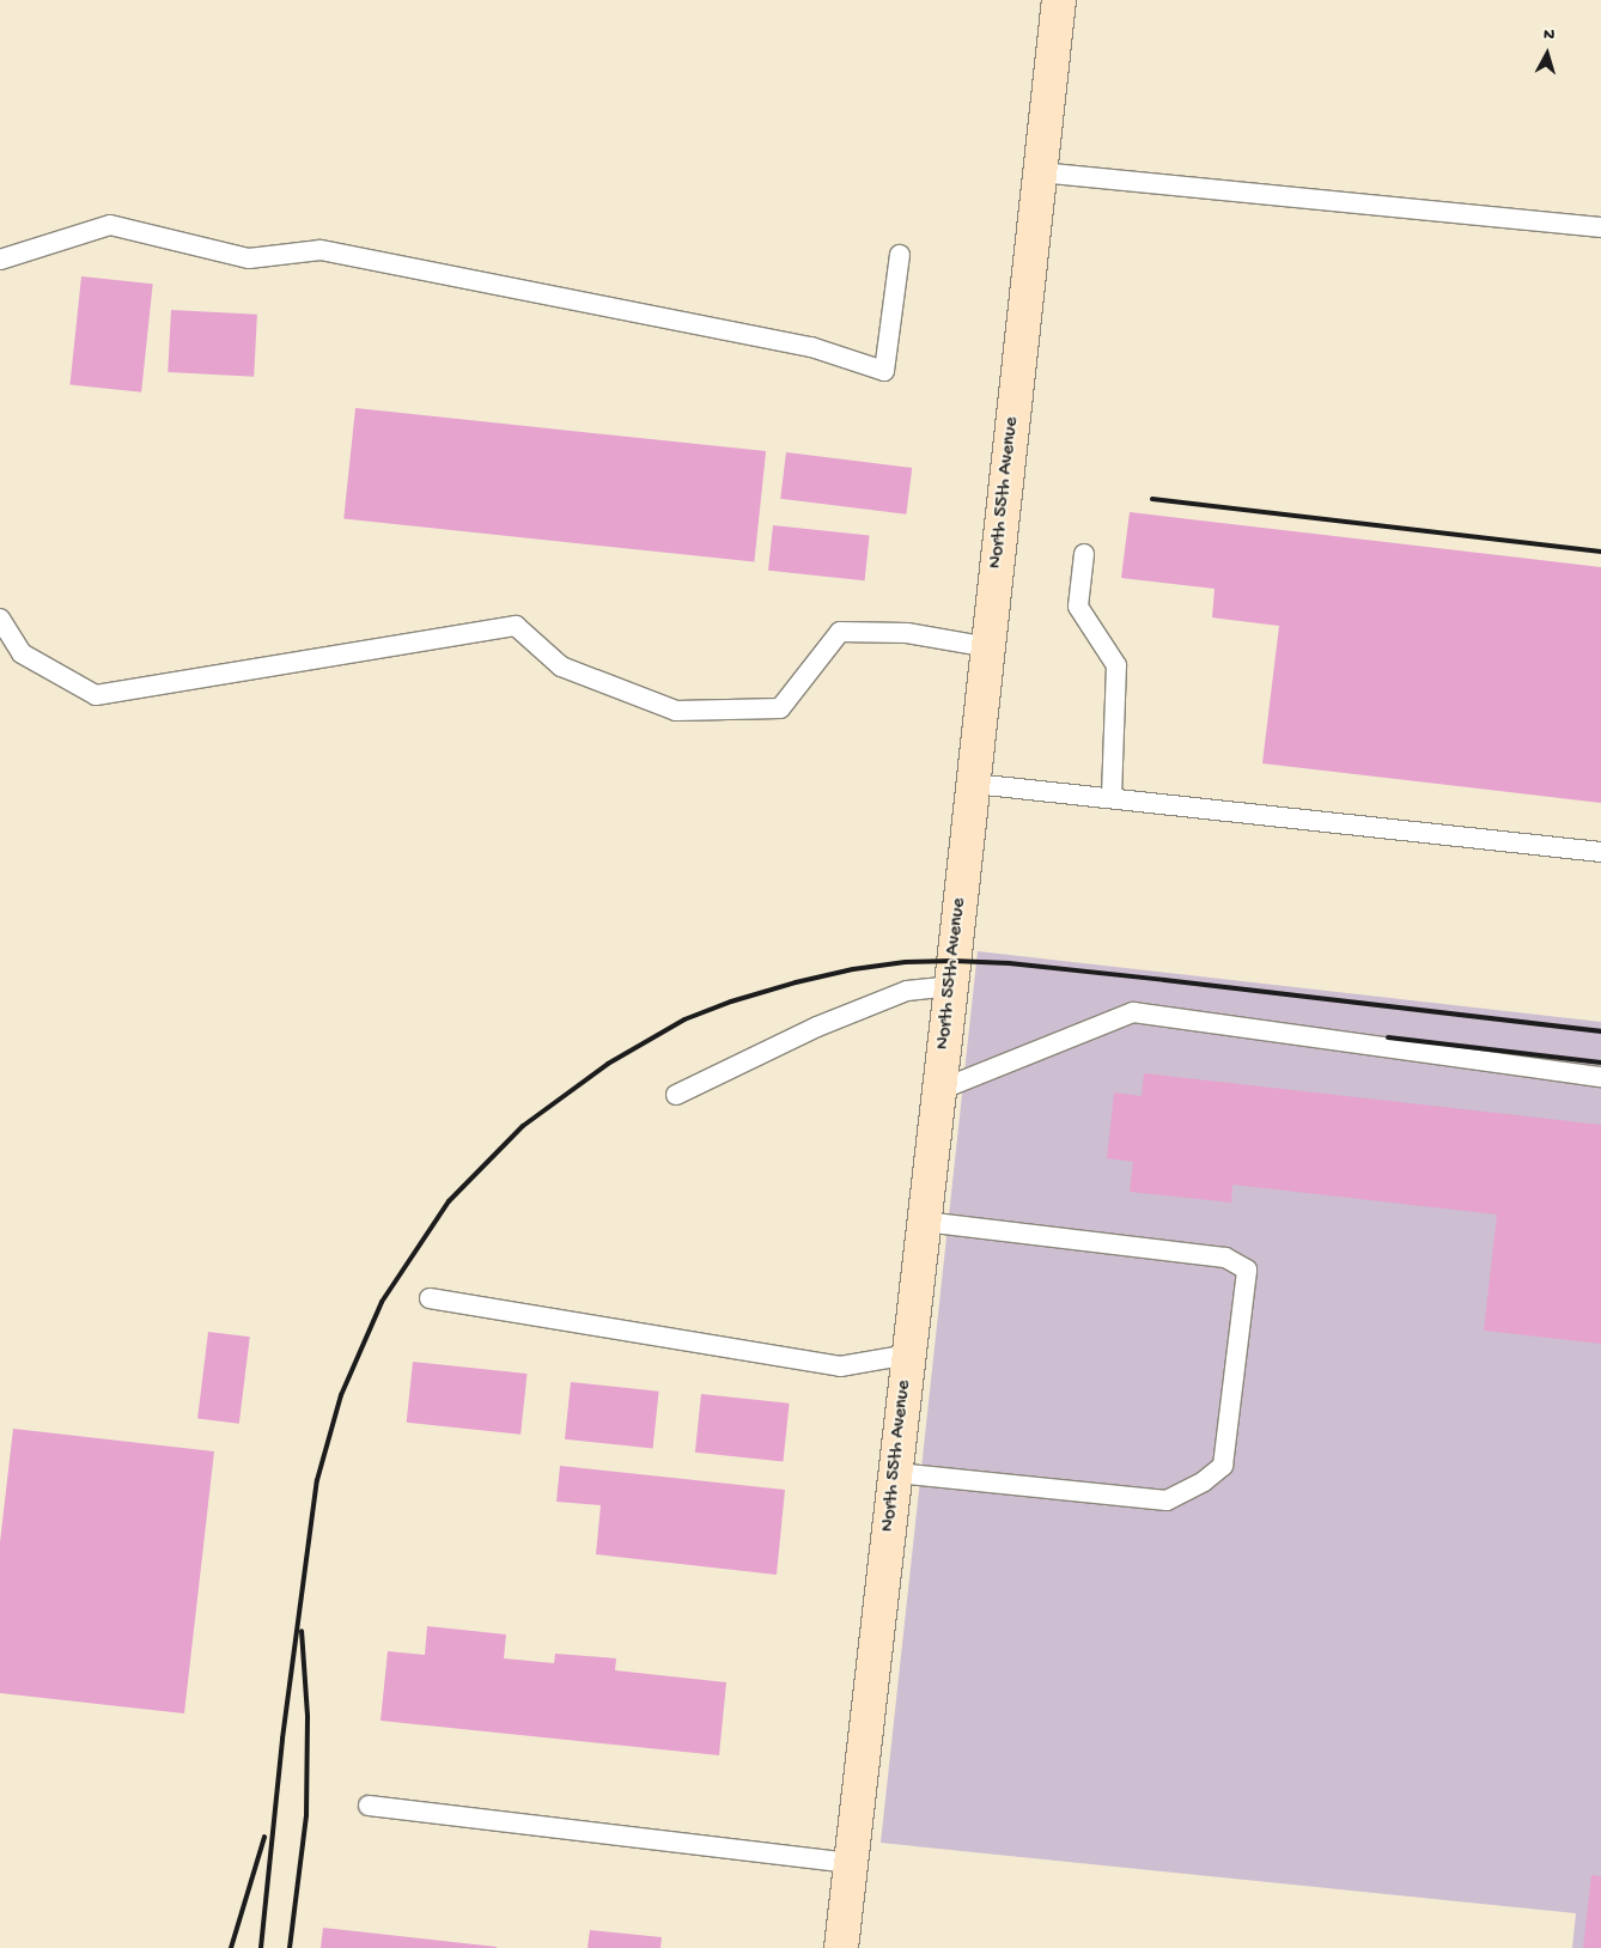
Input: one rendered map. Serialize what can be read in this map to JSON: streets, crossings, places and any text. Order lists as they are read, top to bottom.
{
  "streets": {
    "street": ["North 55th Avenue"]
  },
  "north": "top"
}
